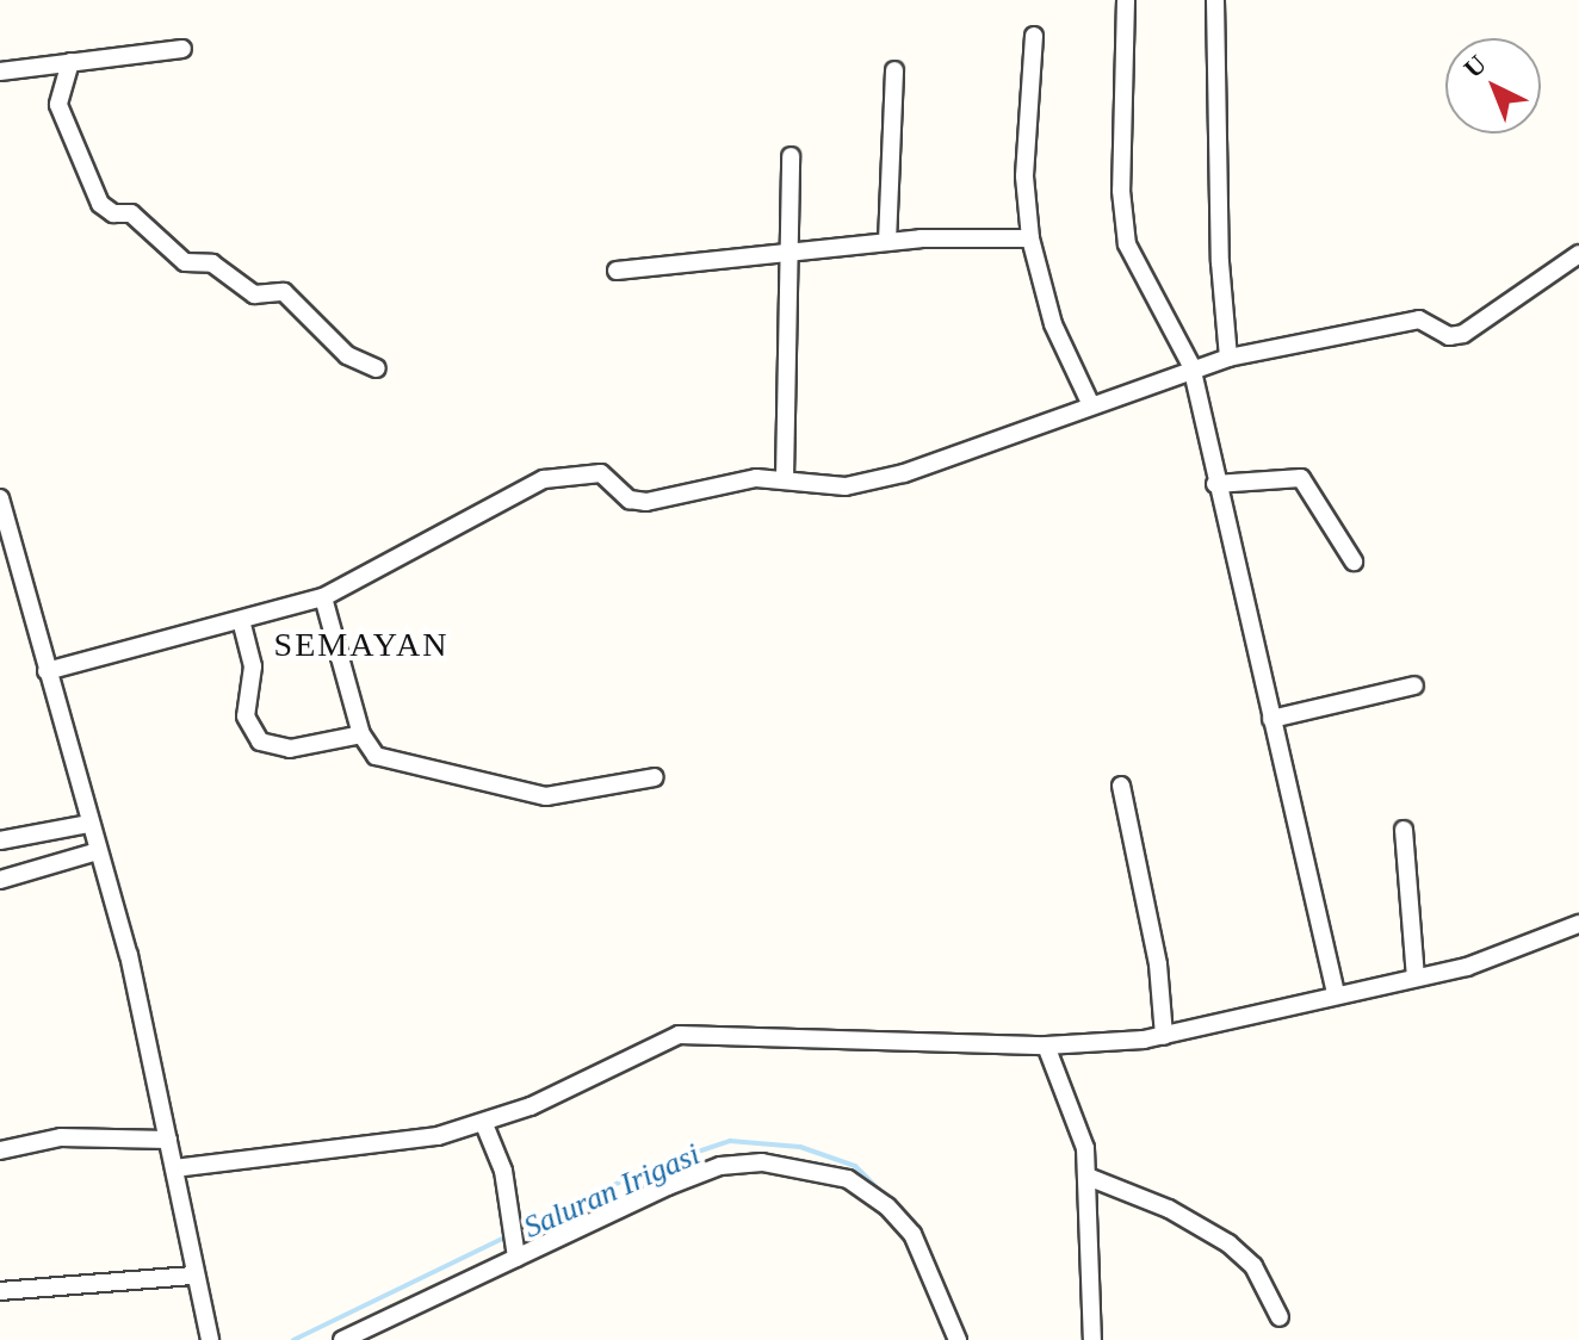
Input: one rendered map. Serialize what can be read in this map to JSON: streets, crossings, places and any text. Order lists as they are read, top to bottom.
{
  "districts": ["SEMAYAN"],
  "water": ["Saluran Irigasi"],
  "north": "top left"
}
